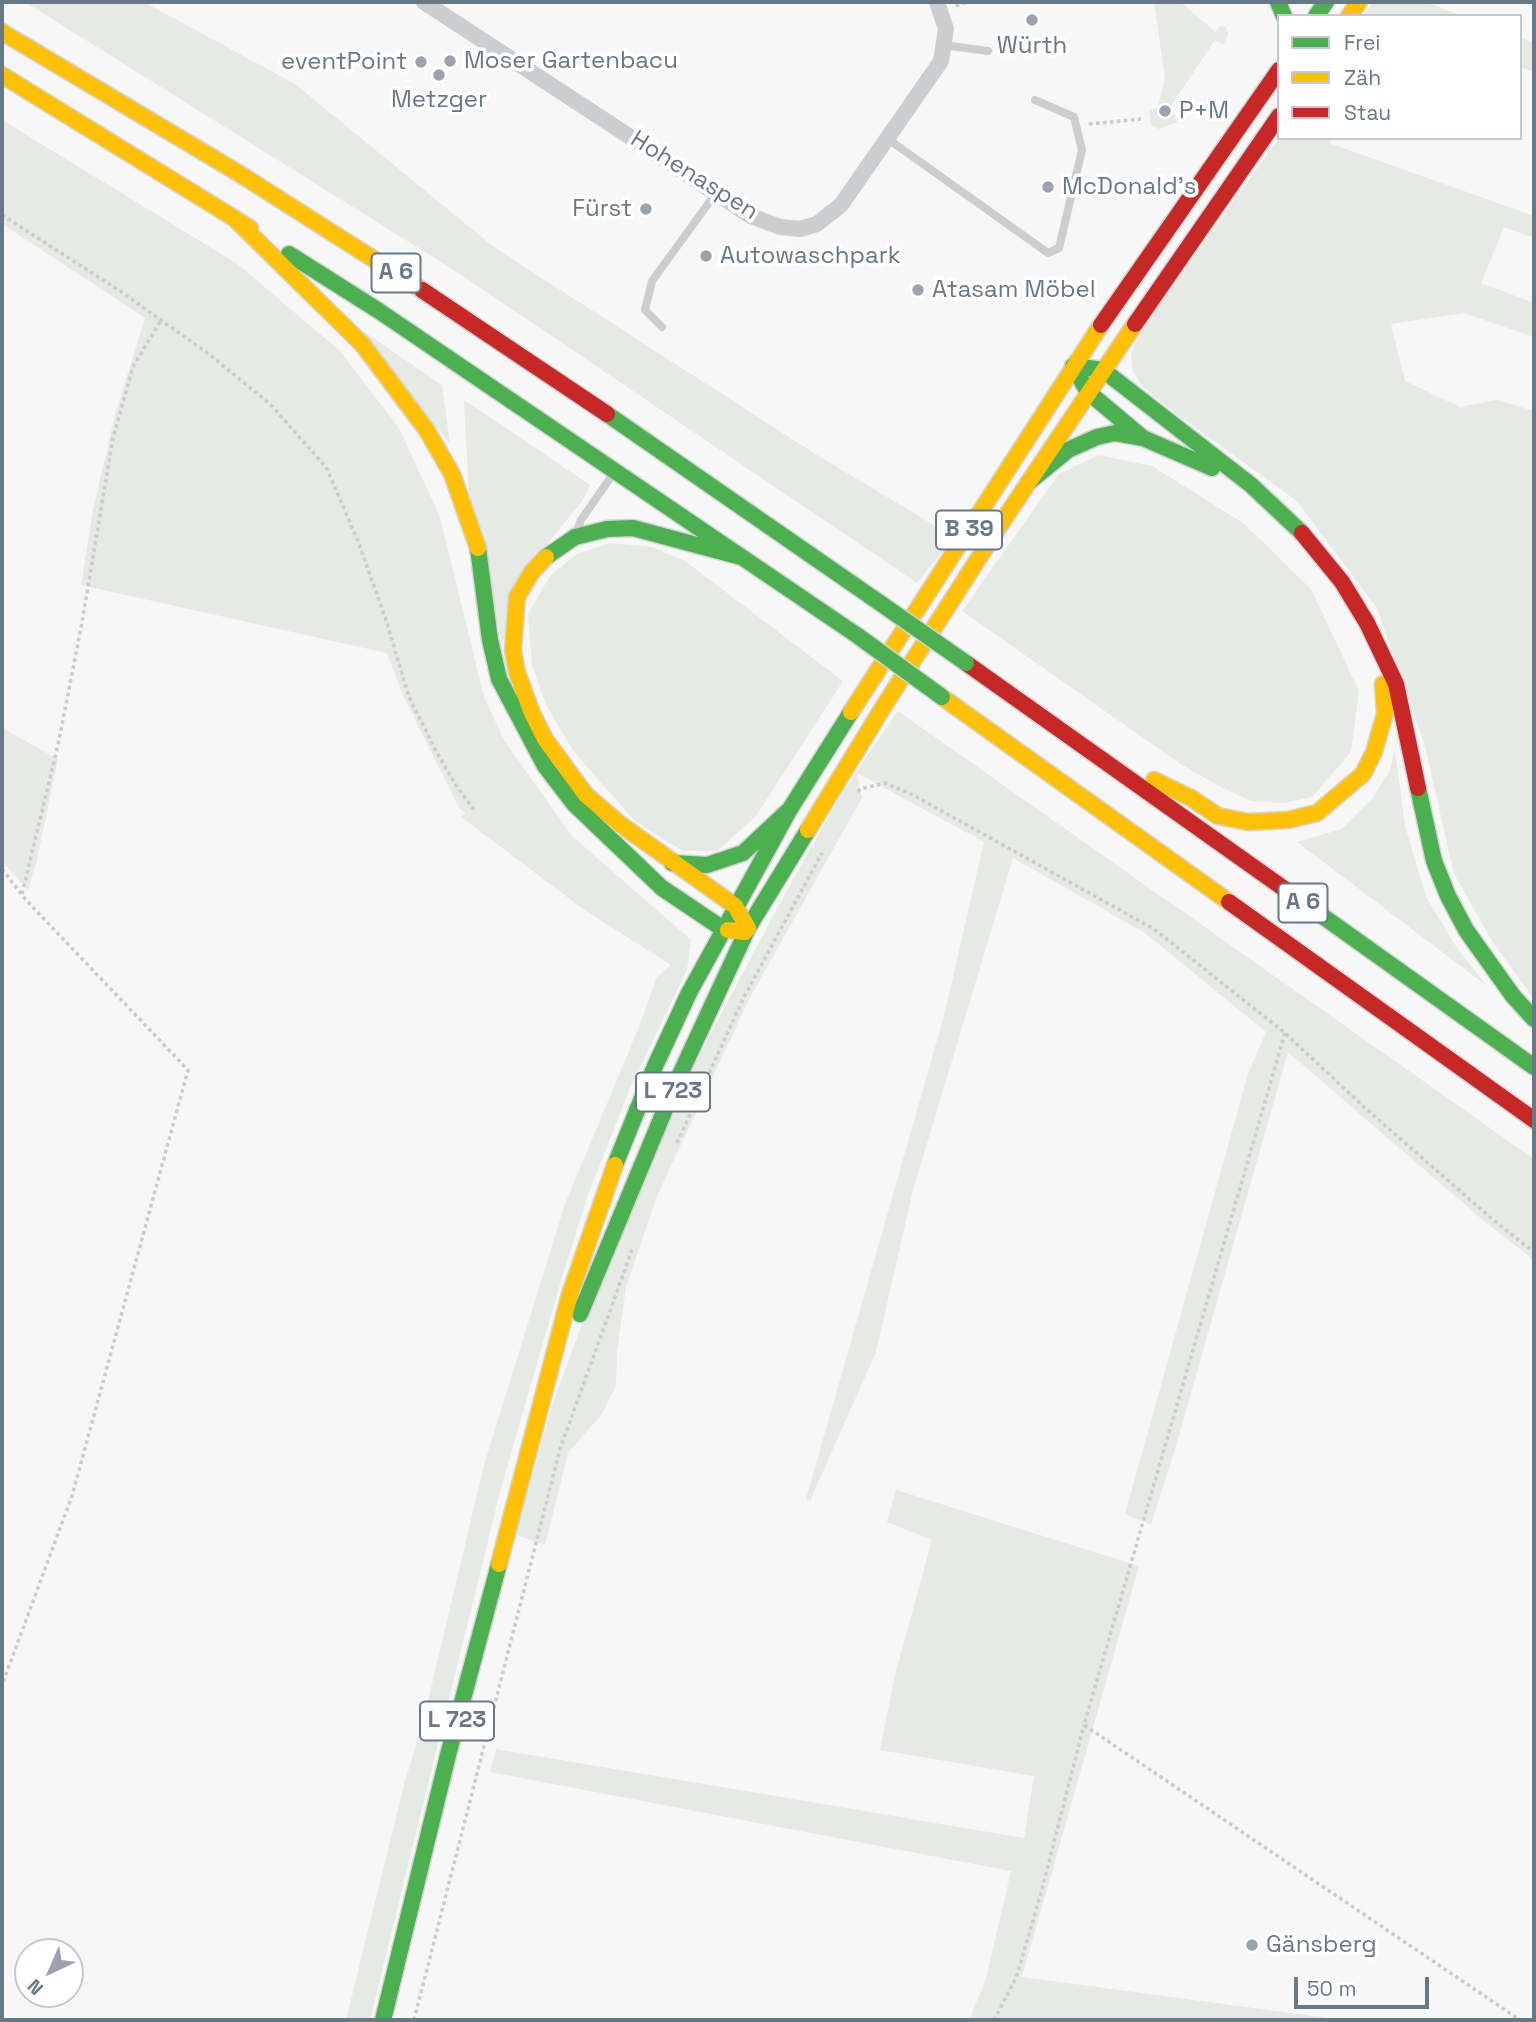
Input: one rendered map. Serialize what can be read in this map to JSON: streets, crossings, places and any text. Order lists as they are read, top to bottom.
{
  "streets": {
    "main road": ["A 6", "B 39", "L 723"],
    "street": ["Hohenaspen"]
  },
  "crossings": [
    ["B 39", "L 723"]
  ],
  "places": [
    "Würth",
    "Moser Gartenbacu",
    "eventPoint",
    "Metzger",
    "P+M",
    "McDonald's",
    "Fürst",
    "Autowaschpark",
    "Atasam Möbel",
    "Gänsberg"
  ],
  "legend": ["Frei", "Zäh", "Stau"],
  "scale_bar": "50 m",
  "north": "bottom left"
}
